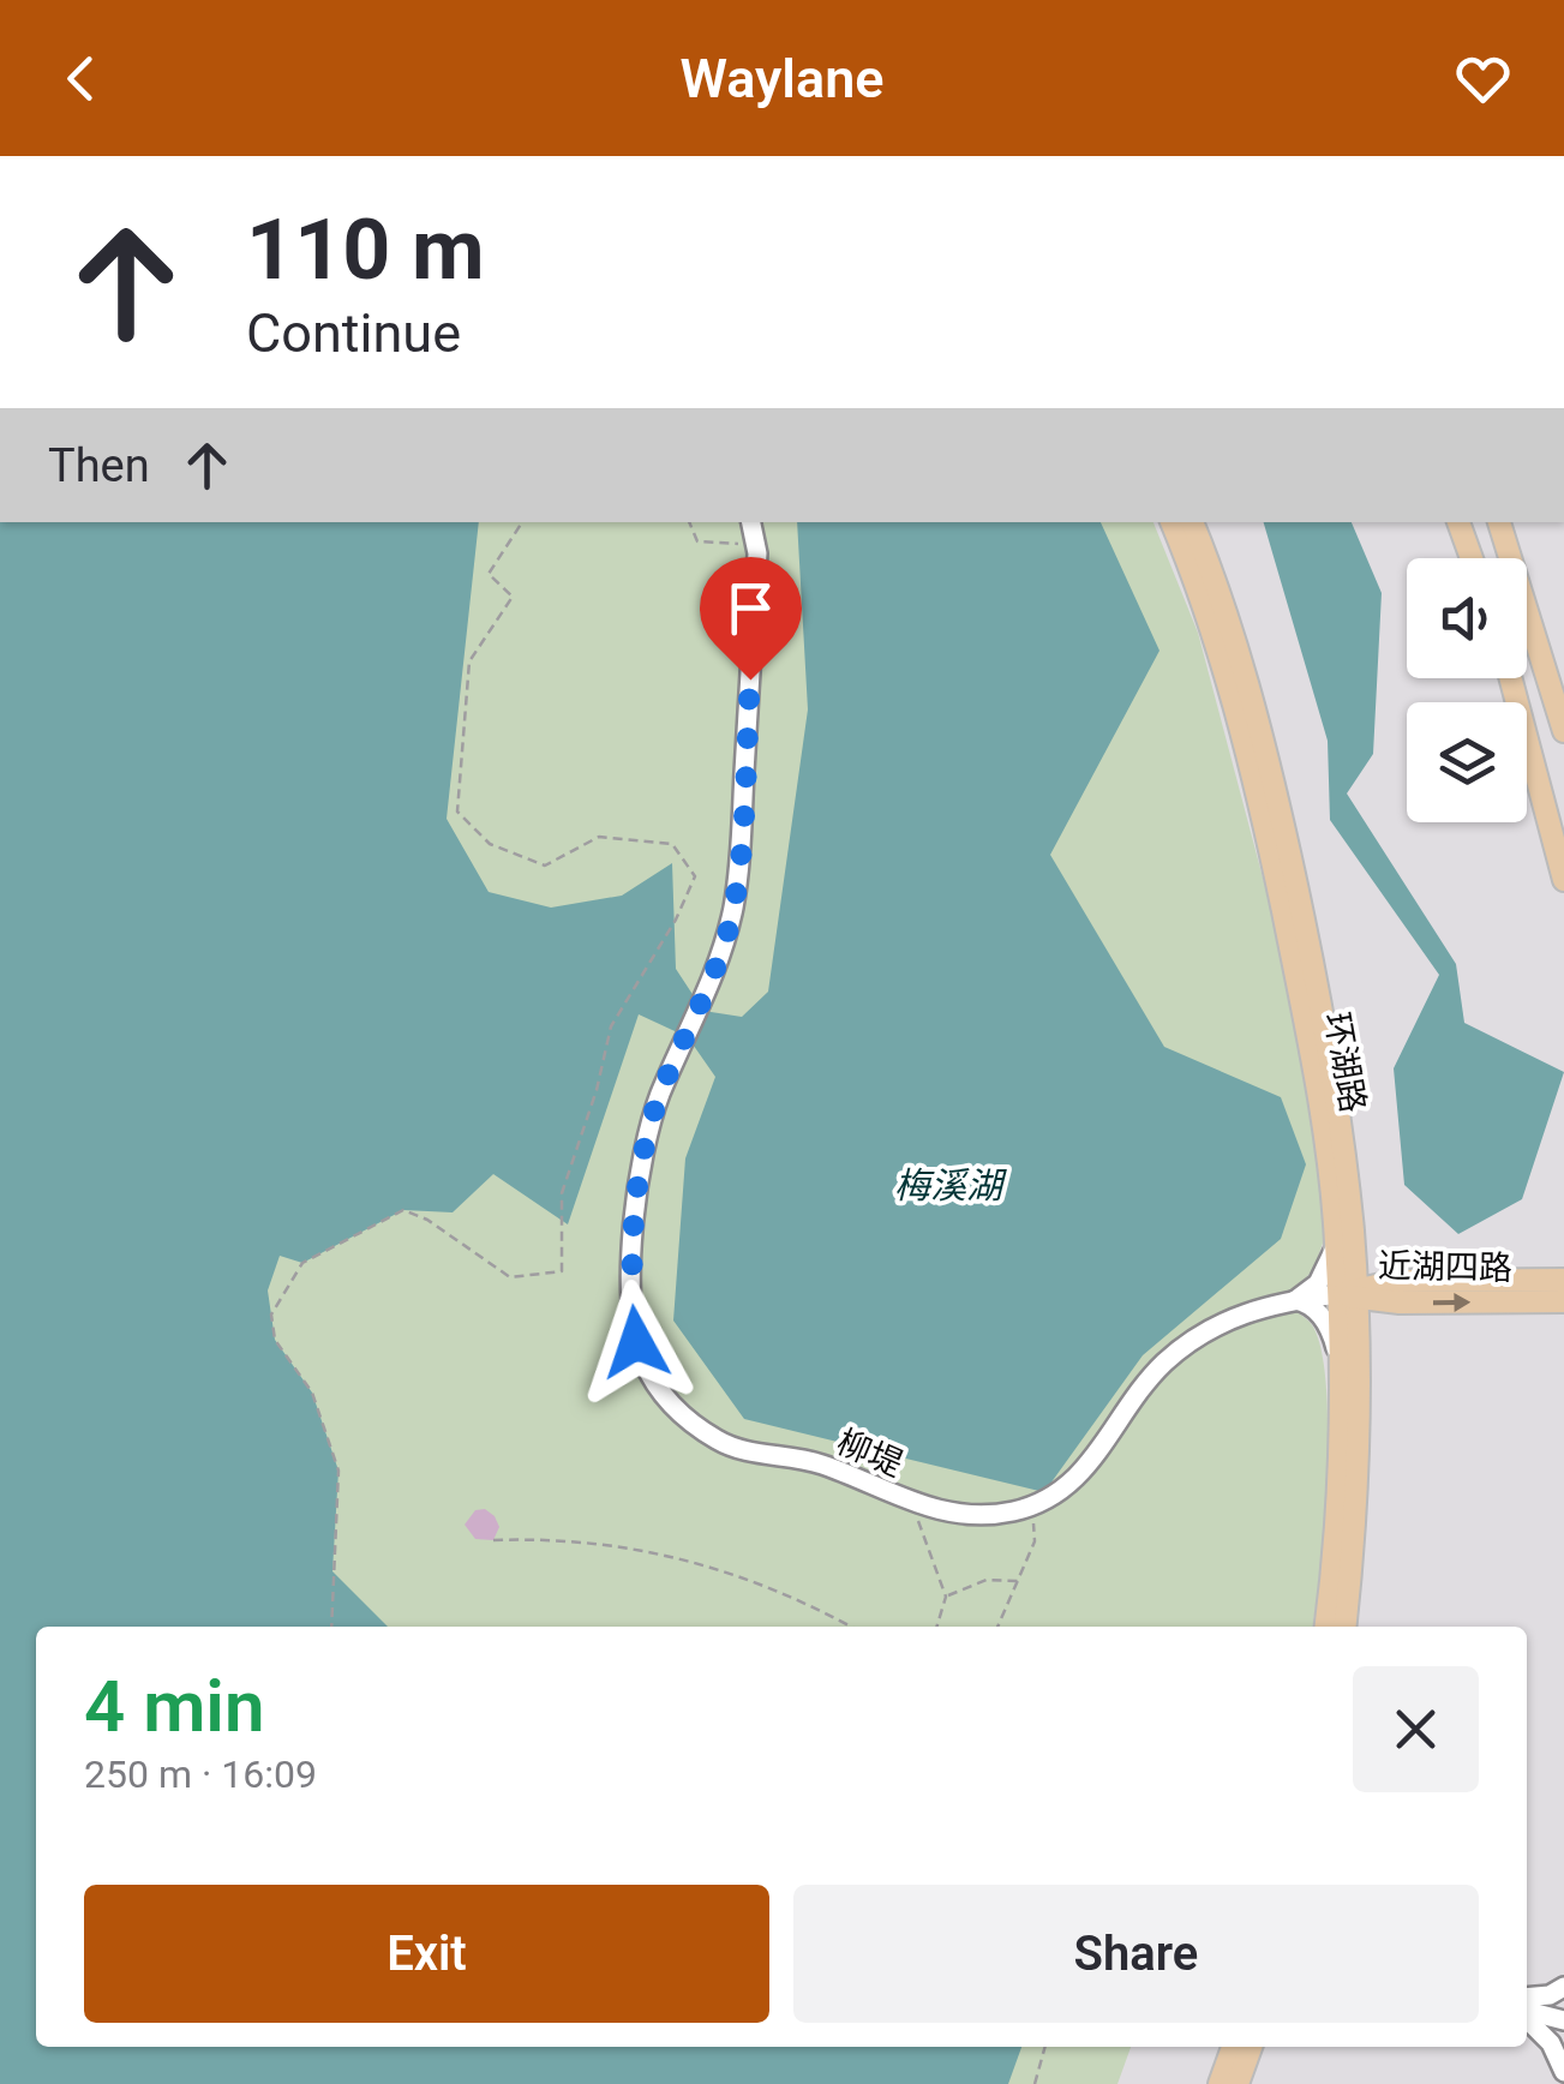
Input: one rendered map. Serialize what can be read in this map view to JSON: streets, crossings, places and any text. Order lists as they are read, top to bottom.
{
  "streets": {
    "main road": ["环湖路", "近湖四路"],
    "street": ["柳堤"]
  },
  "crossings": [
    ["环湖路", "近湖四路"],
    ["环湖路", "柳堤"],
    ["近湖四路", "柳堤"]
  ],
  "water": ["梅溪湖"],
  "page": {
    "header": "Waylane",
    "turn": ["110 m", "Continue"],
    "then": "Then",
    "heading": ["4 min", "250 m · 16:09"],
    "buttons": ["Exit", "Share"]
  }
}
